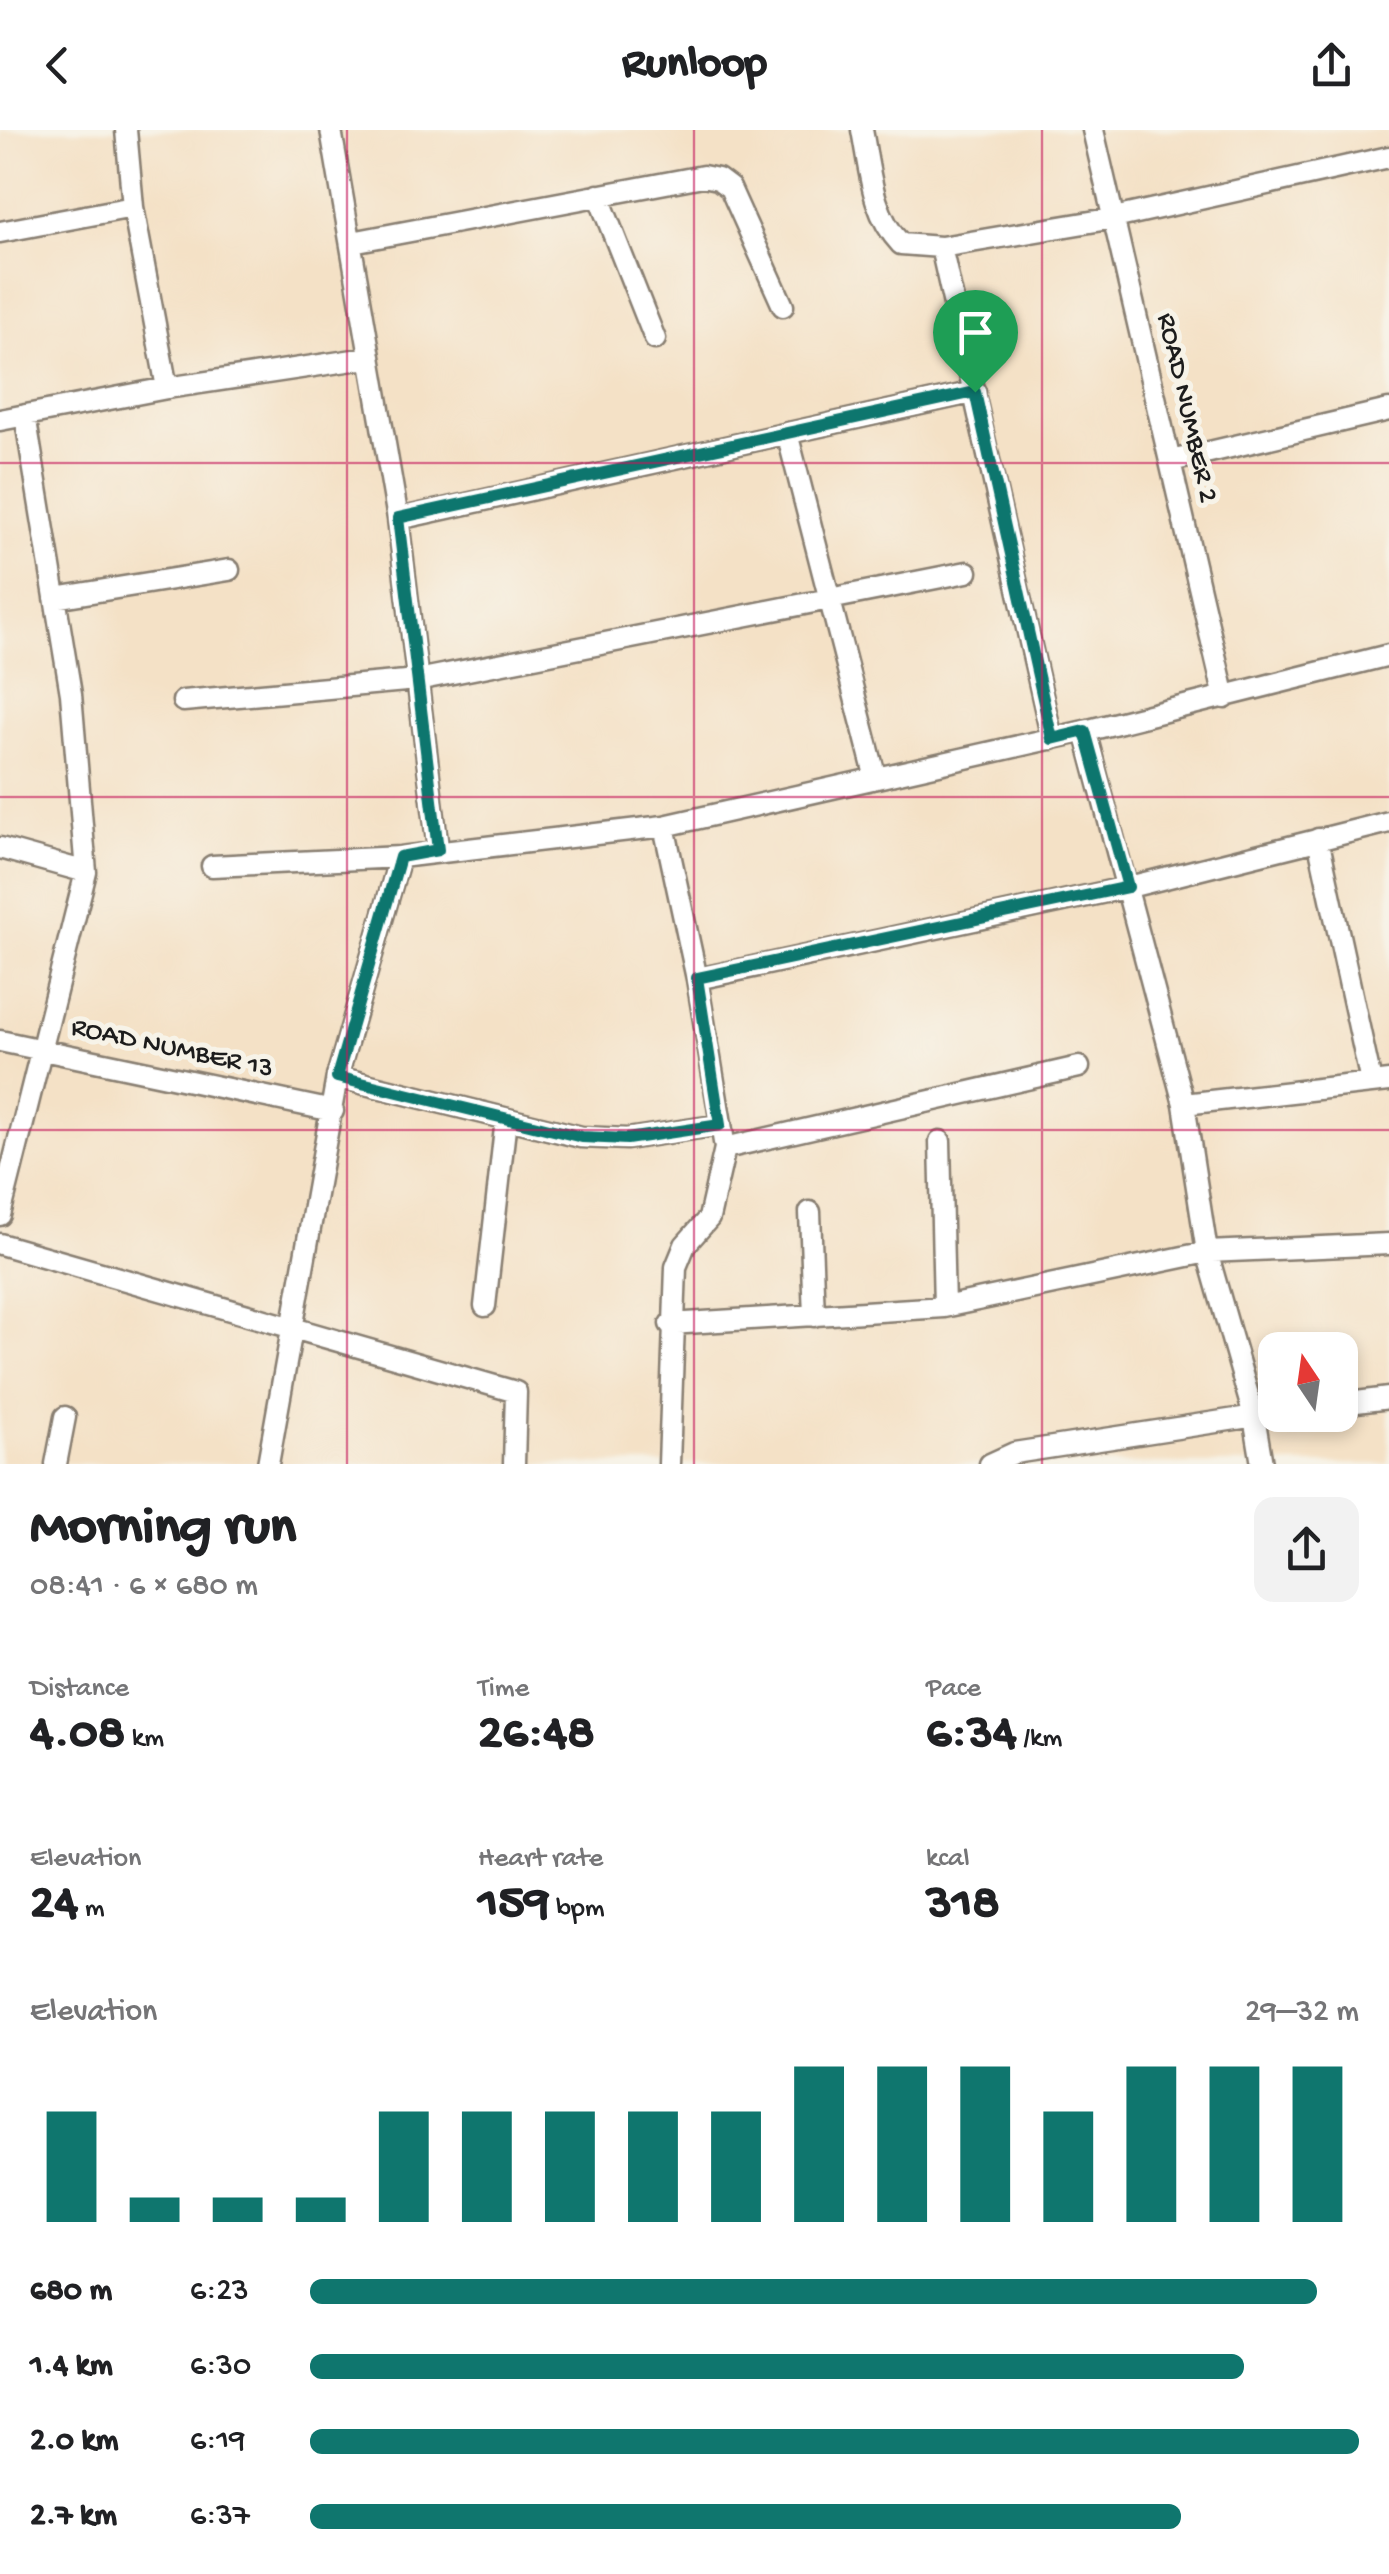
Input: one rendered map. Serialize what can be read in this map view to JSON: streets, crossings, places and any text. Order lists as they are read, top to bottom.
{
  "streets": {
    "street": ["ROAD NUMBER 2", "ROAD NUMBER 13"]
  },
  "north": "top",
  "page": {
    "header": "Runloop",
    "heading": ["Morning run", "08:41 · 6 × 680 m"],
    "stats": [
      ["Distance", "4.08 km"],
      ["Time", "26:48"],
      ["Pace", "6:34 /km"],
      ["Elevation", "24 m"],
      ["Heart rate", "159 bpm"],
      ["kcal", "318"]
    ],
    "chart": ["Elevation", "29–32 m"],
    "list": [
      {
        "name": "680 m",
        "note": "6:23"
      },
      {
        "name": "1.4 km",
        "note": "6:30"
      },
      {
        "name": "2.0 km",
        "note": "6:19"
      },
      {
        "name": "2.7 km",
        "note": "6:37"
      }
    ]
  }
}
